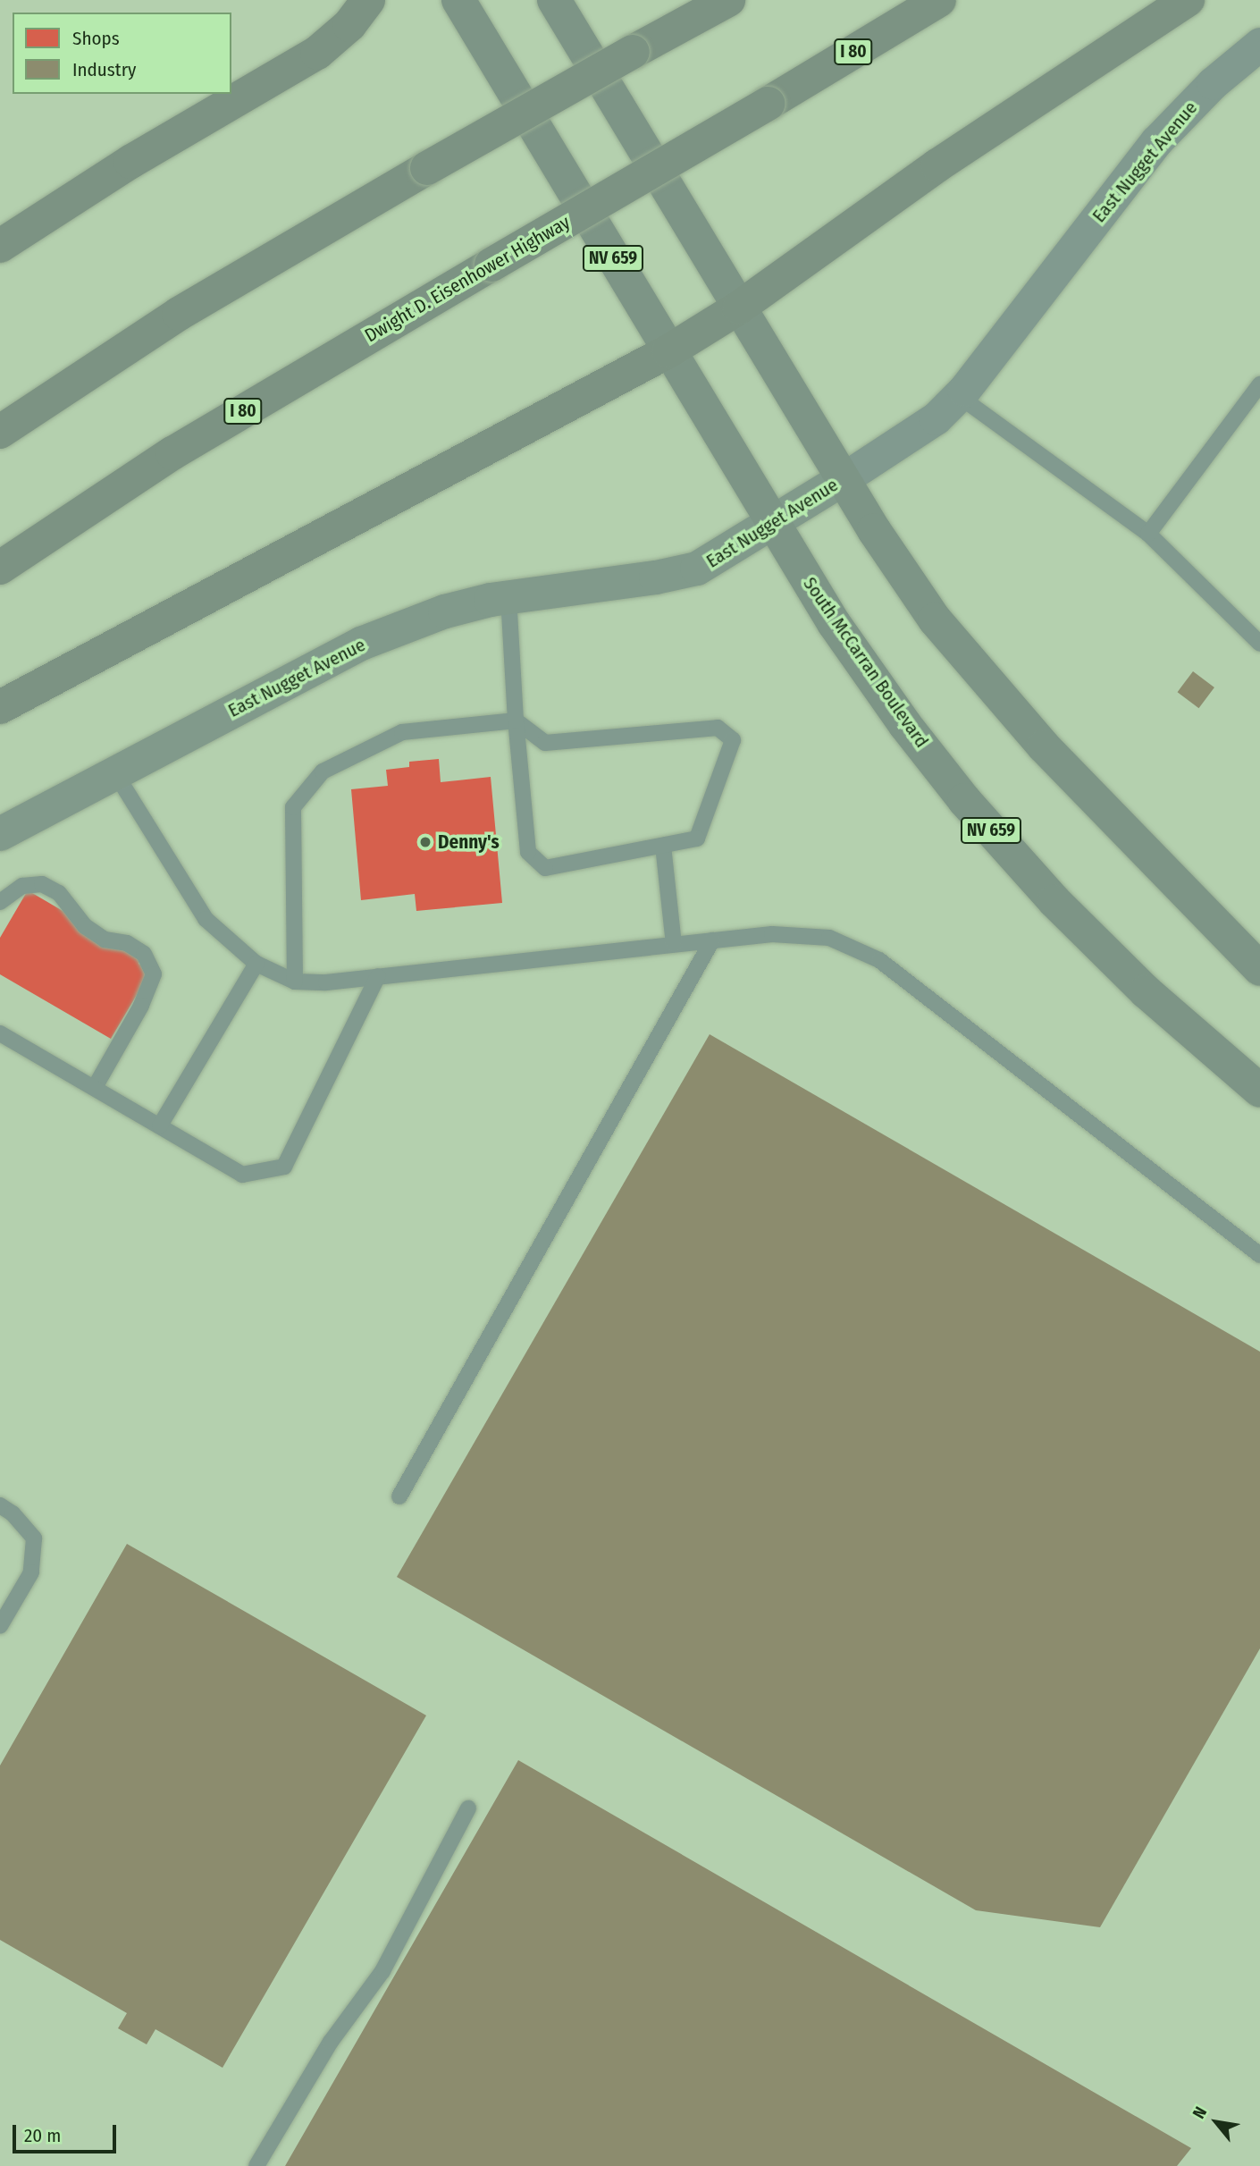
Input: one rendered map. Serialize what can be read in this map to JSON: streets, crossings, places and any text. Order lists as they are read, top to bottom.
{
  "streets": {
    "highway": ["I 80", "Dwight D. Eisenhower Highway"],
    "main road": ["NV 659", "South McCarran Boulevard"],
    "street": ["East Nugget Avenue"]
  },
  "crossings": [
    ["East Nugget Avenue", "South McCarran Boulevard"]
  ],
  "places": ["Denny's"],
  "legend": ["Shops", "Industry"],
  "scale_bar": "20 m",
  "north": "top left"
}
